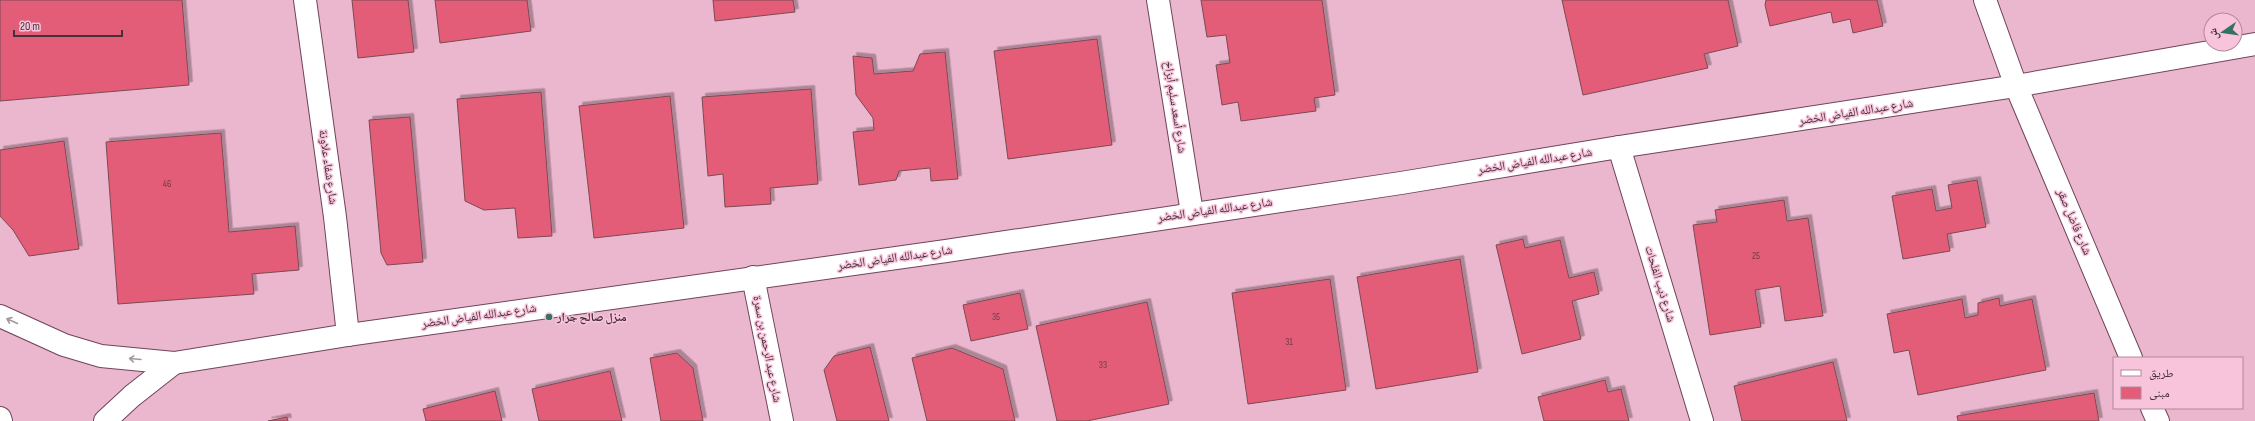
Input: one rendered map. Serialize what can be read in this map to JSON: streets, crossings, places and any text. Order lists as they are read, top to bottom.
{
  "streets": {
    "street": [
      "شارع أسعد سليم أبزاخ",
      "شارع عبدالله الفياض الخضر",
      "شارع شفاء علاونة",
      "شارع فاضل صقر",
      "شارع ذيب الفلحات",
      "شارع عبد الرحمن بن سمرة"
    ]
  },
  "crossings": [
    ["شارع أسعد سليم أبزاخ", "شارع عبدالله الفياض الخضر"],
    ["شارع عبدالله الفياض الخضر", "شارع شفاء علاونة"],
    ["شارع عبدالله الفياض الخضر", "شارع فاضل صقر"],
    ["شارع عبدالله الفياض الخضر", "شارع ذيب الفلحات"],
    ["شارع عبدالله الفياض الخضر", "شارع عبد الرحمن بن سمرة"]
  ],
  "places": ["منزل صالح جرار"],
  "house_numbers": [
    "46",
    "25",
    "35",
    "31",
    "33"
  ],
  "legend": ["طريق", "مبنى"],
  "scale_bar": "20 m",
  "north": "left"
}
